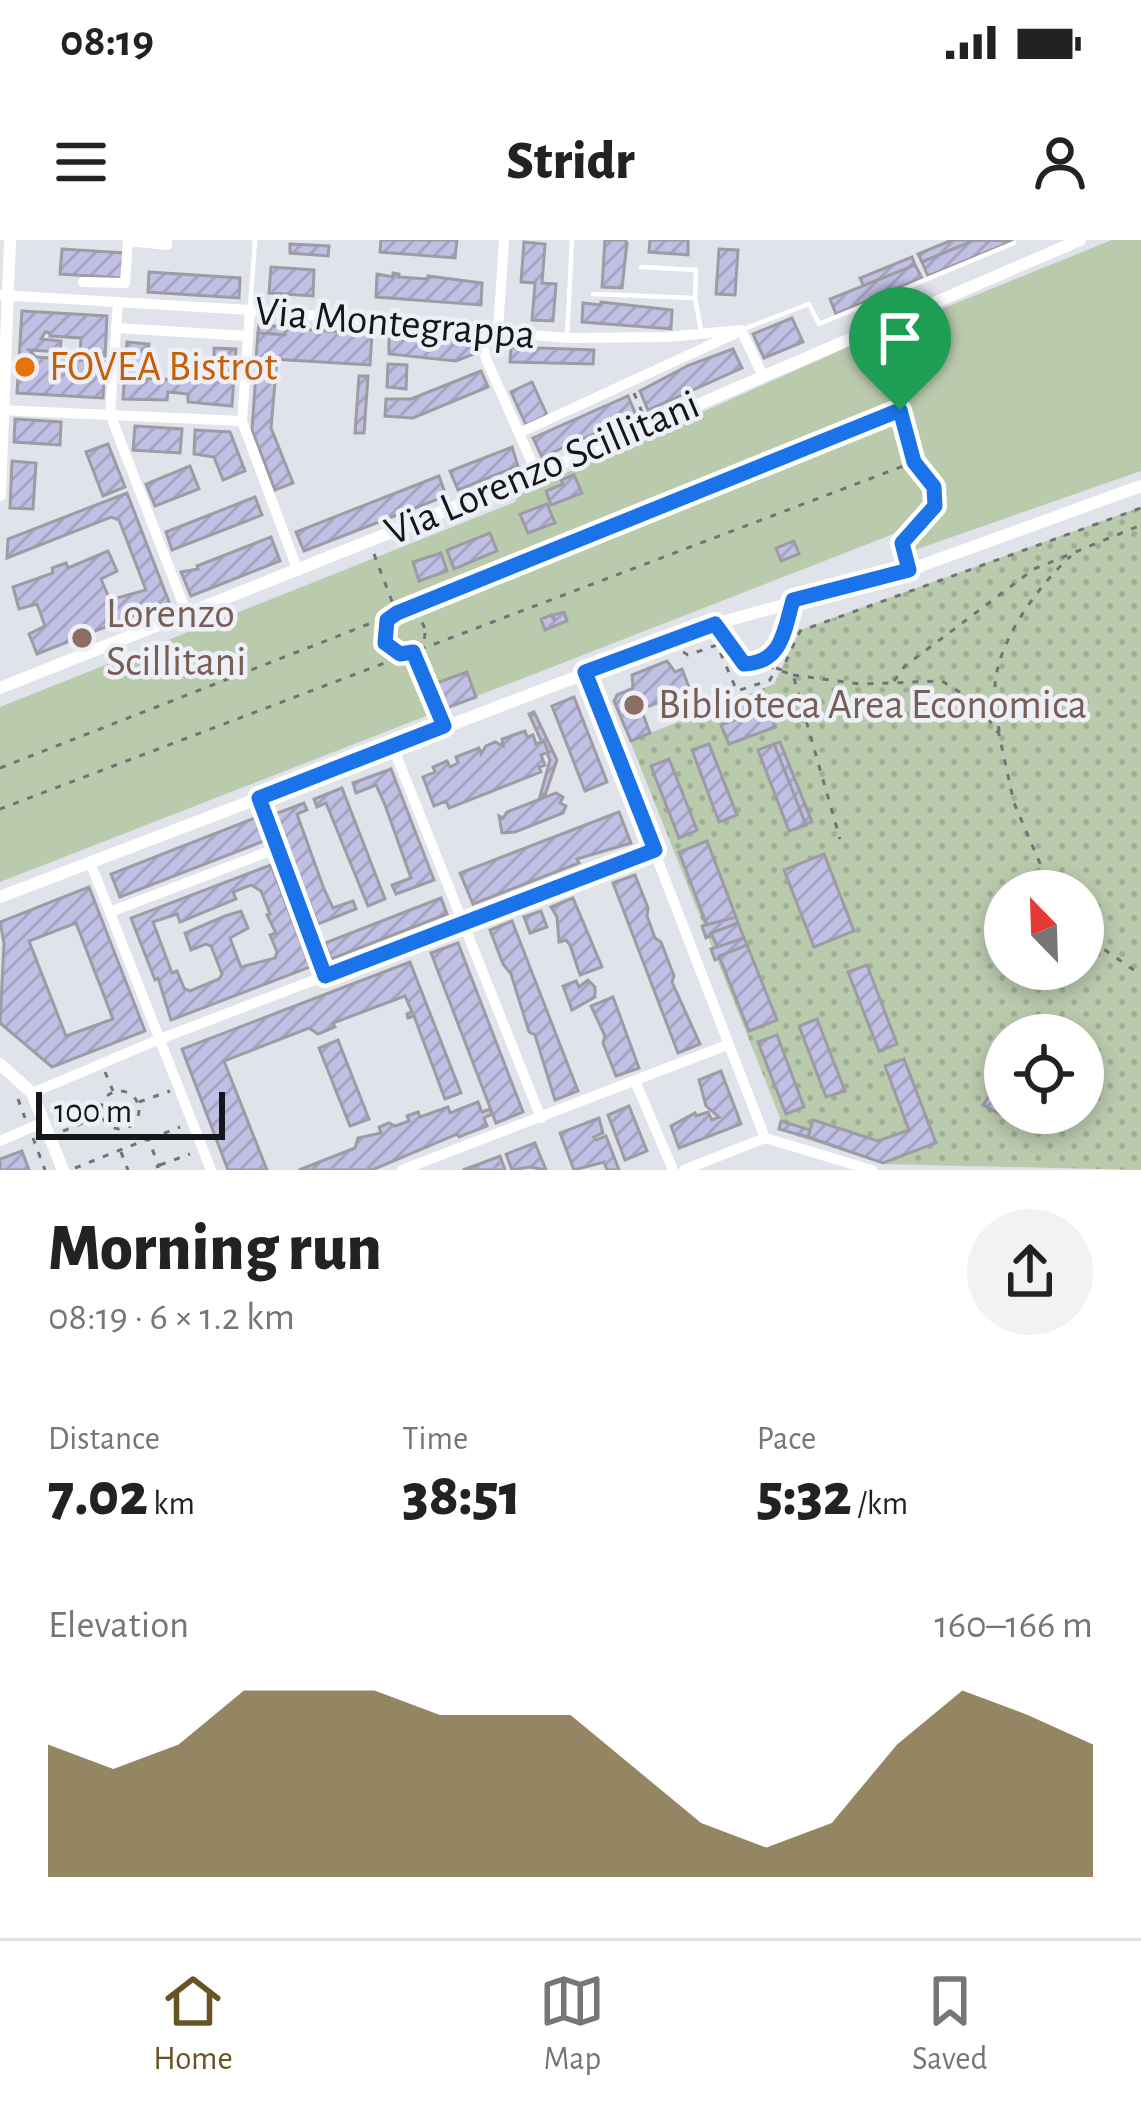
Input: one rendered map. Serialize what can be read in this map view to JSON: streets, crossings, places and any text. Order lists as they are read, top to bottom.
{
  "streets": {
    "street": ["Via Montegrappa", "Via Lorenzo Scillitani"]
  },
  "crossings": [
    ["Via Montegrappa", "Via Lorenzo Scillitani"]
  ],
  "places": ["FOVEA Bistrot", "Lorenzo Scillitani", "Biblioteca Area Economica"],
  "scale_bar": "100 m",
  "north": "top left",
  "page": {
    "status": "08:19",
    "header": "Stridr",
    "scale": "100 m",
    "heading": ["Morning run", "08:19 · 6 × 1.2 km"],
    "stats": [
      ["Distance", "7.02 km"],
      ["Time", "38:51"],
      ["Pace", "5:32 /km"]
    ],
    "chart": ["Elevation", "160–166 m"],
    "tabs": ["Home", "Map", "Saved"]
  }
}
